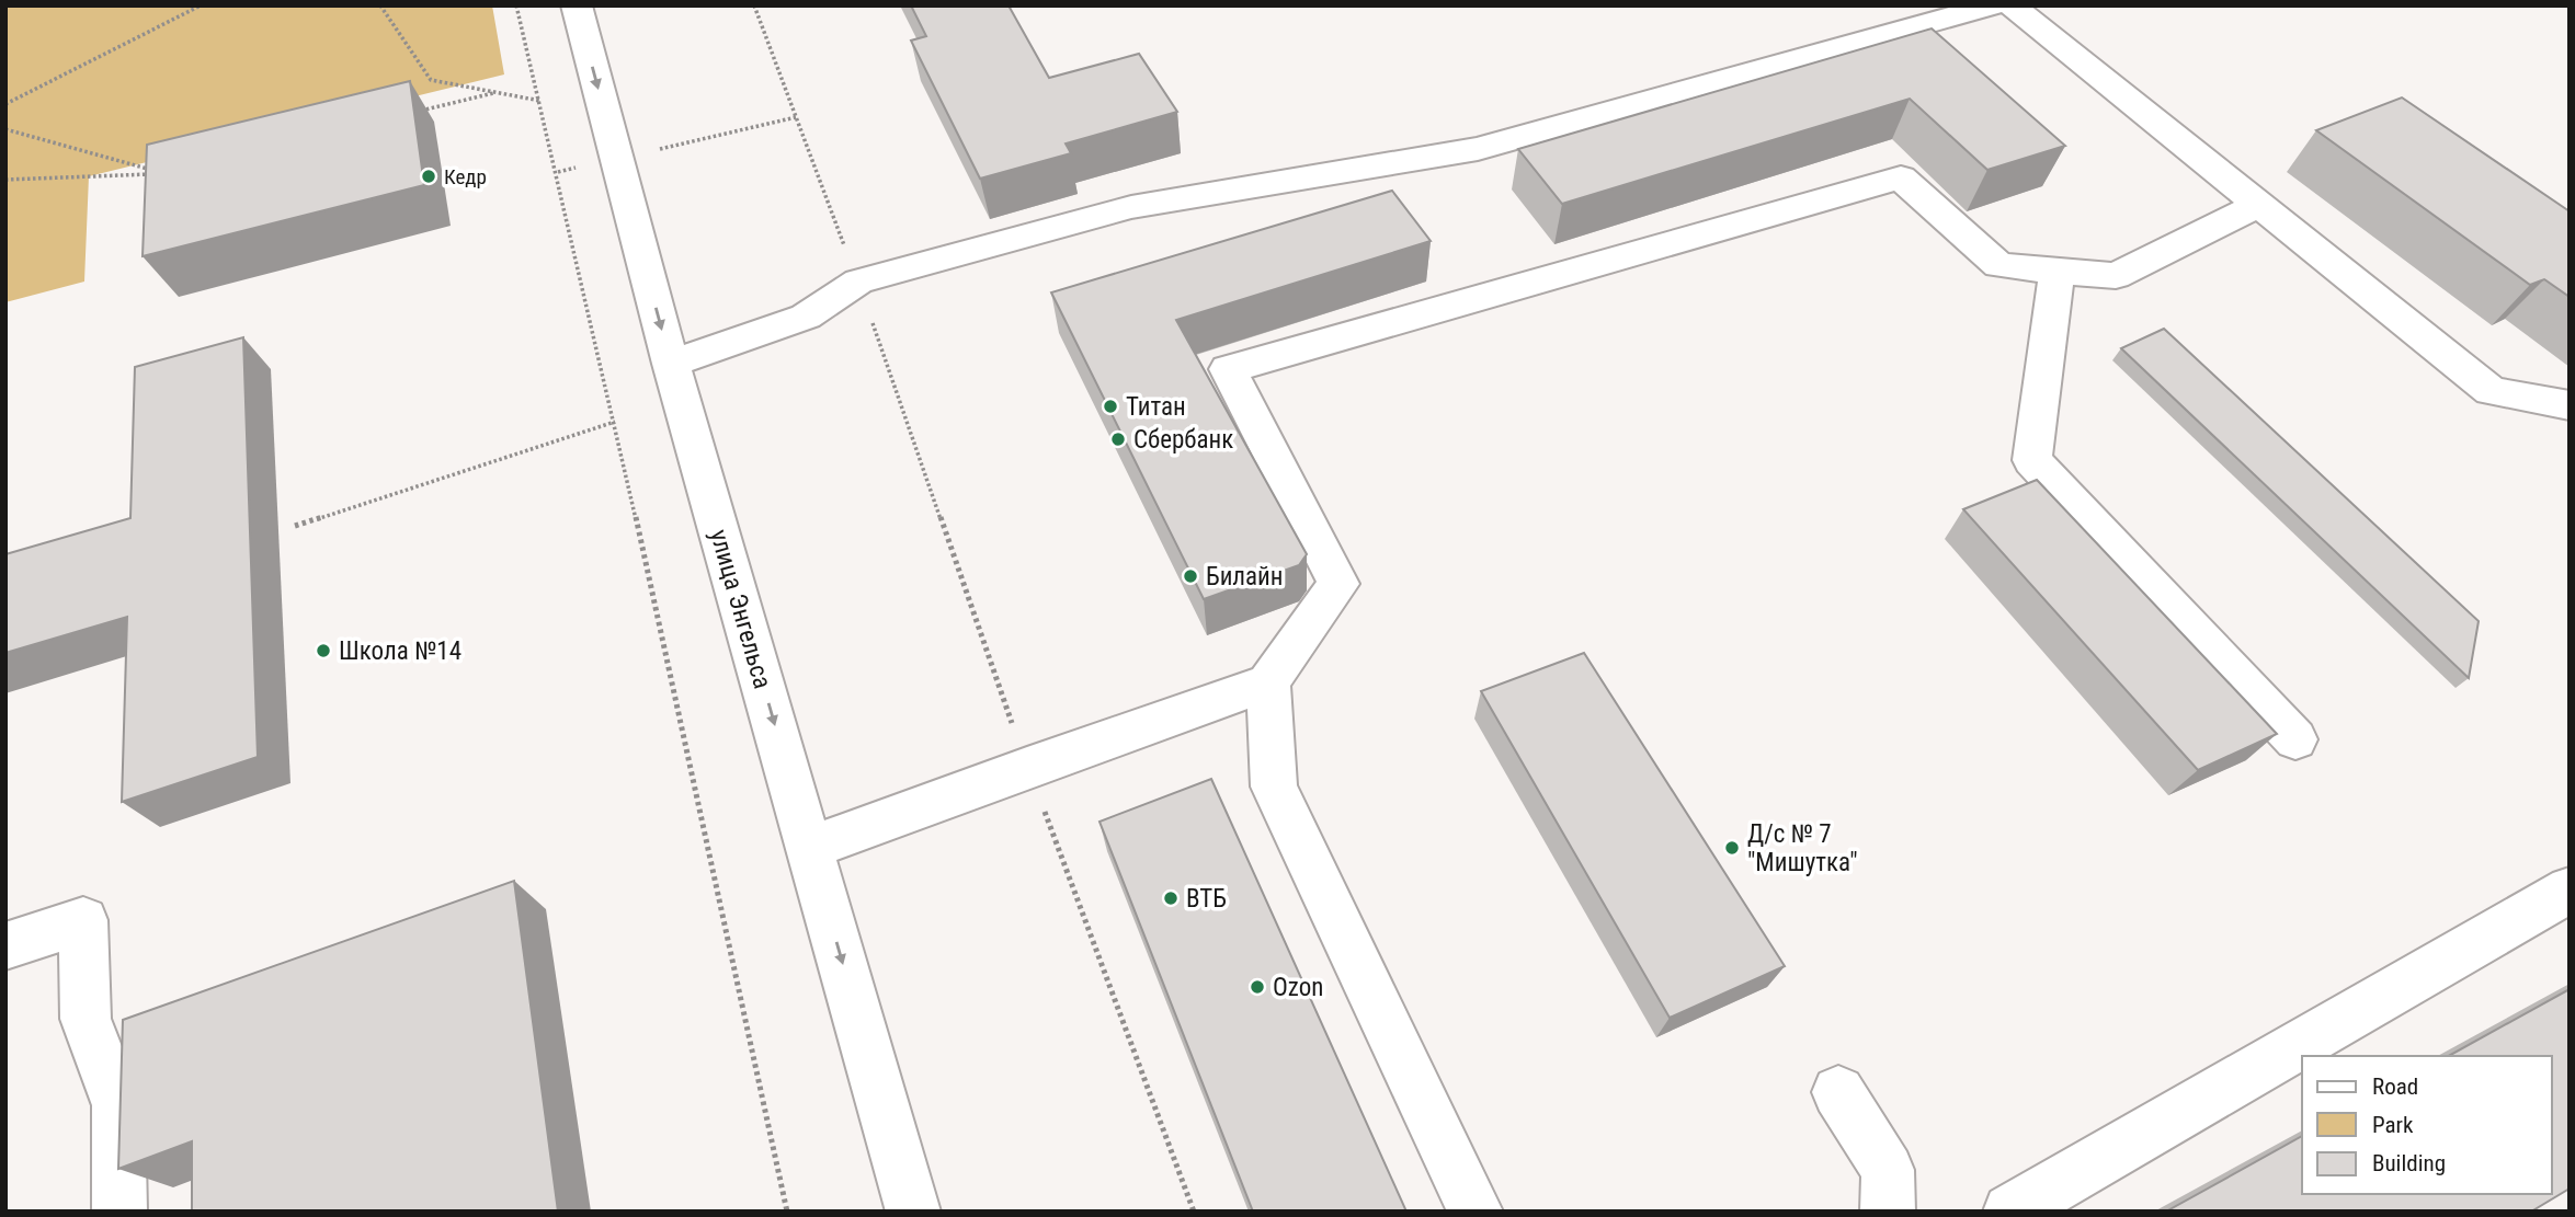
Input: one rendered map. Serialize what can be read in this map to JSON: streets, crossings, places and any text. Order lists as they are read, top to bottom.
{
  "streets": {
    "street": ["улица Энгельса"]
  },
  "one_way": ["улица Энгельса"],
  "places": [
    "Кедр",
    "Титан",
    "Сбербанк",
    "Билайн",
    "Школа №14",
    "Д/с № 7 \"Мишутка\"",
    "ВТБ",
    "Ozon"
  ],
  "legend": ["Road", "Park", "Building"]
}
